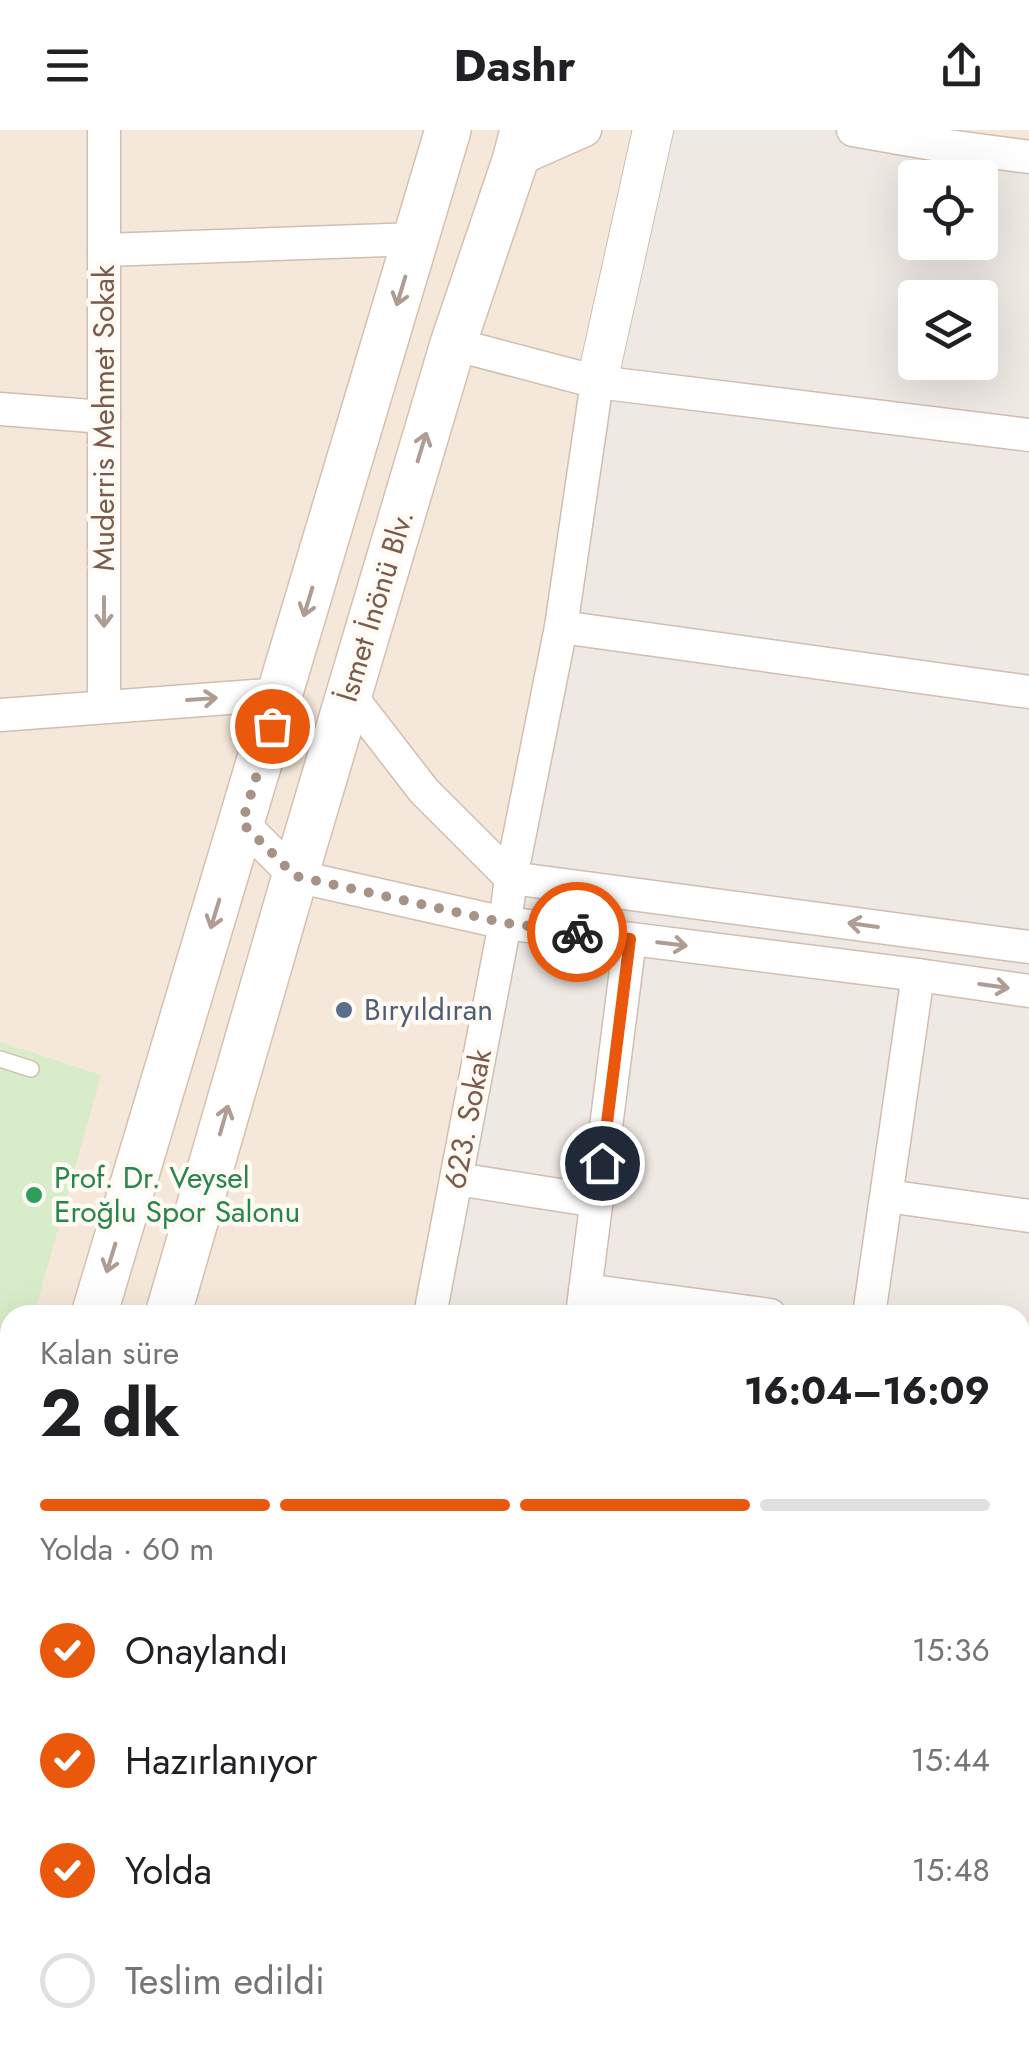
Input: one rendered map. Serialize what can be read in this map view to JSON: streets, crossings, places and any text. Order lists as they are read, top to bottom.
{
  "streets": {
    "main road": ["İsmet İnönü Blv."],
    "street": ["Muderris Mehmet Sokak", "623. Sokak"]
  },
  "one_way": ["Muderris Mehmet Sokak"],
  "places": ["Bıryıldıran", "Prof. Dr. Veysel Eroğlu Spor Salonu"],
  "page": {
    "header": "Dashr",
    "heading": ["2 dk", "Kalan süre", "16:04–16:09"],
    "bar": "Yolda · 60 m",
    "list": [
      ["Onaylandı", "15:36"],
      ["Hazırlanıyor", "15:44"],
      ["Yolda", "15:48"],
      "Teslim edildi"
    ]
  }
}
